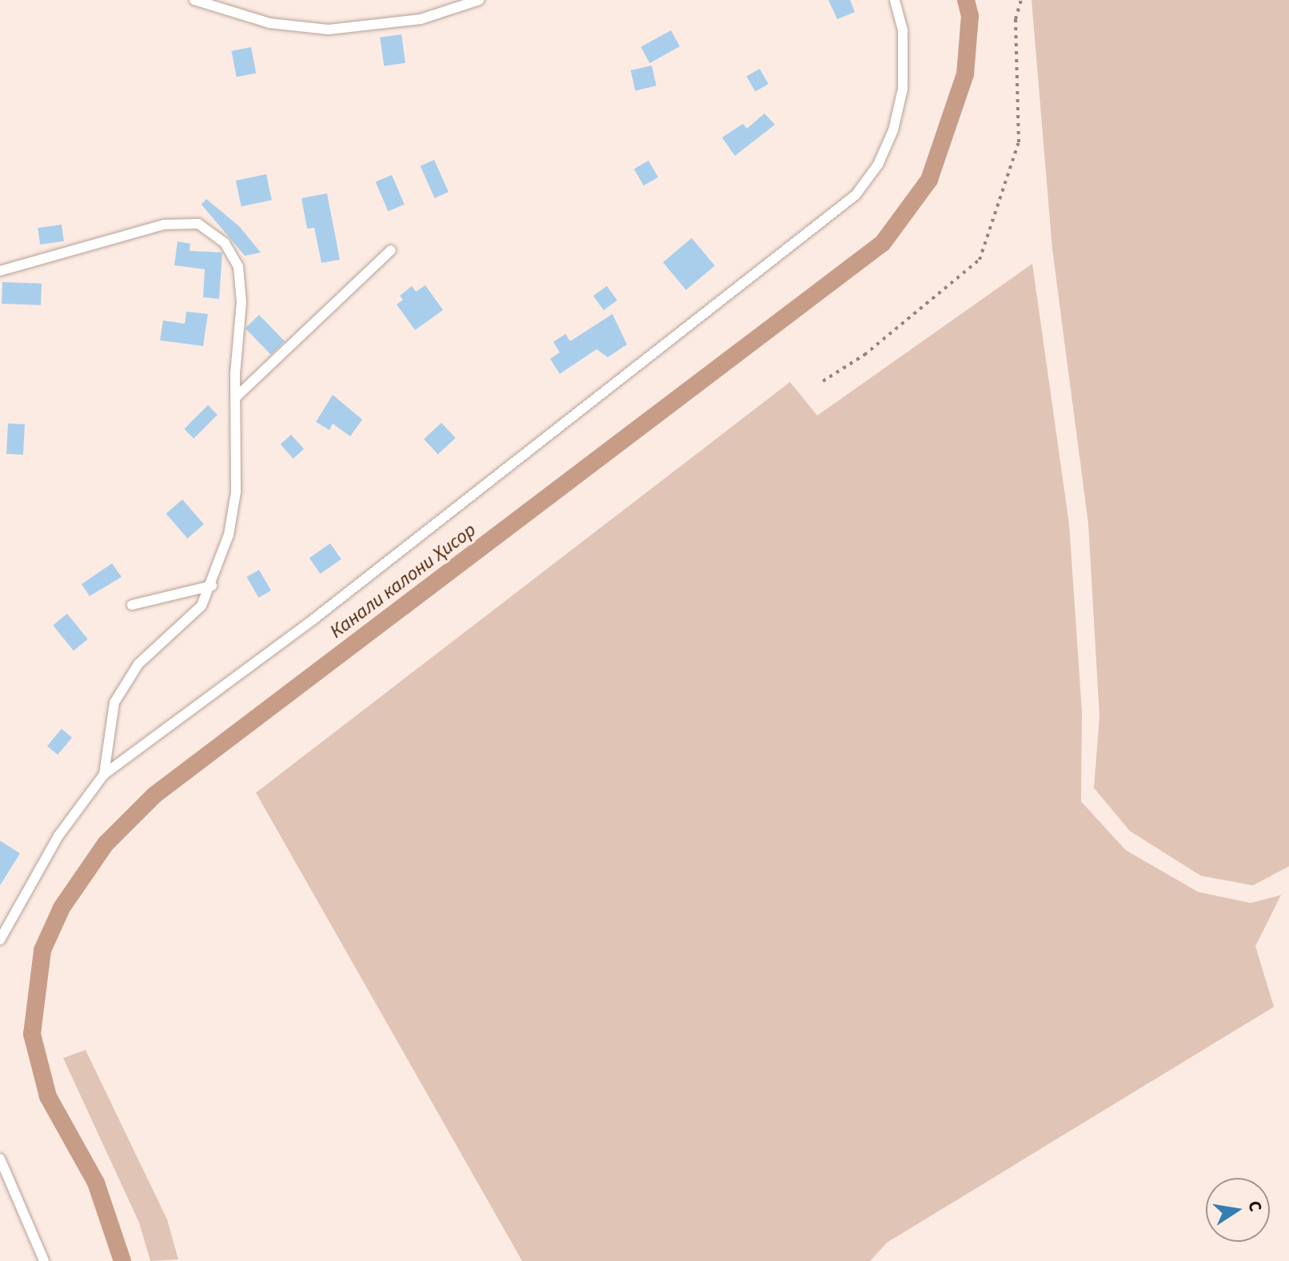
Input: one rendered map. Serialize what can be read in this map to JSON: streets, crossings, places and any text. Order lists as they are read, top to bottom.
{
  "water": ["Канали калони Ҳисор"],
  "north": "right"
}
